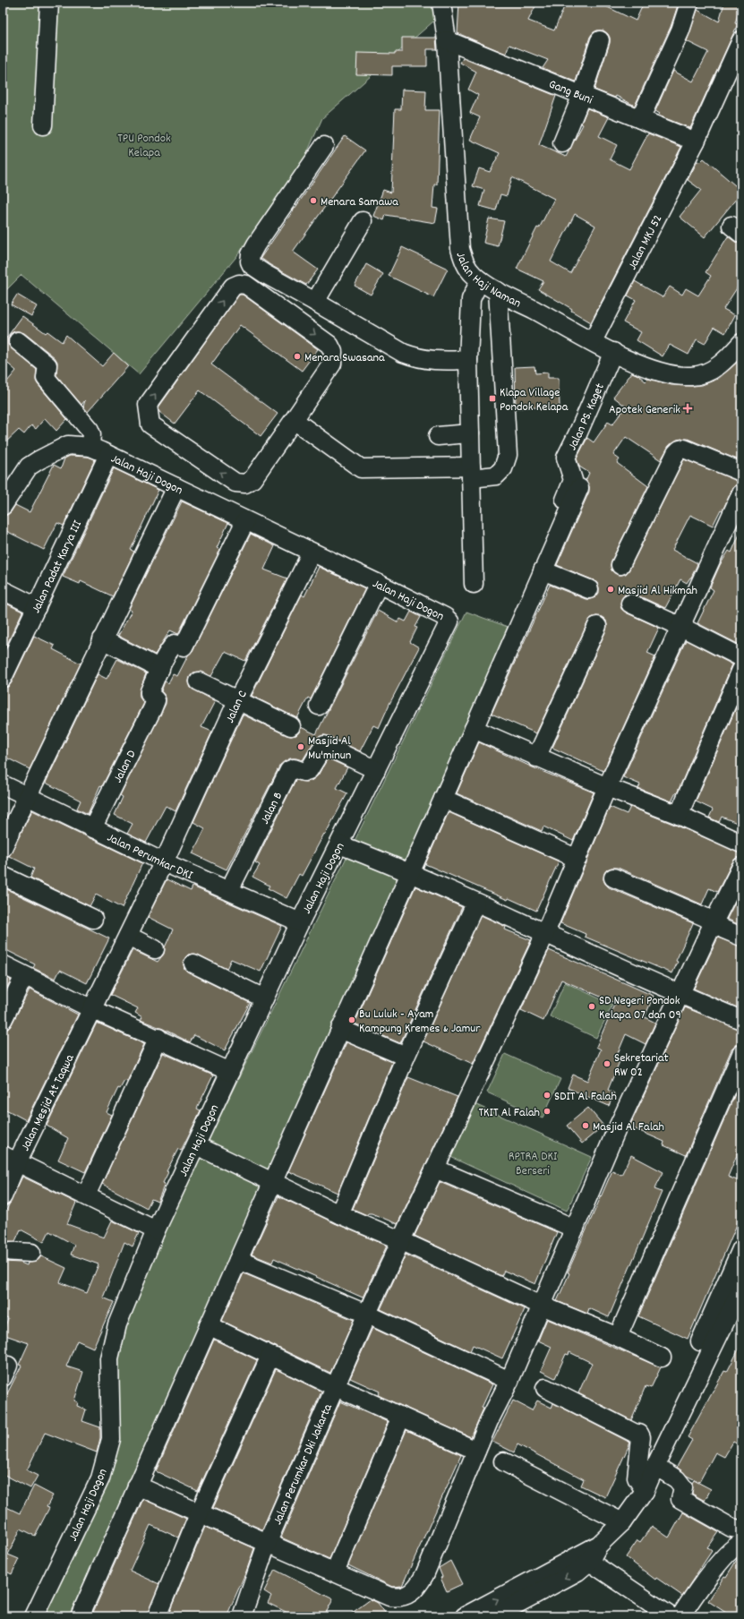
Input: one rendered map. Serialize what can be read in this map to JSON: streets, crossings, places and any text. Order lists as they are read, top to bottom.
{
  "streets": {
    "street": [
      "Gang Buni",
      "Jalan MKJ 52",
      "Jalan Haji Naman",
      "Jalan PS. Kaget",
      "Jalan Haji Dogon",
      "Jalan Padat Karya III",
      "Jalan C",
      "Jalan D",
      "Jalan B",
      "Jalan Perumkar DKI",
      "Jalan Mesjid At Taqwa",
      "Jalan Perumkar Dki Jakarta"
    ]
  },
  "crossings": [
    ["Gang Buni", "Jalan MKJ 52"],
    ["Gang Buni", "Jalan Haji Naman"],
    ["Jalan MKJ 52", "Jalan Haji Naman"],
    ["Jalan Haji Naman", "Jalan PS. Kaget"],
    ["Jalan Haji Dogon", "Jalan Padat Karya III"],
    ["Jalan Haji Dogon", "Jalan C"],
    ["Jalan Haji Dogon", "Jalan B"],
    ["Jalan Haji Dogon", "Jalan Perumkar DKI"],
    ["Jalan C", "Jalan Perumkar DKI"],
    ["Jalan C", "Jalan Mesjid At Taqwa"],
    ["Jalan D", "Jalan Perumkar DKI"],
    ["Jalan B", "Jalan Perumkar DKI"]
  ],
  "parks": ["TPU Pondok Kelapa", "RPTRA DKI Berseri"],
  "places": {
    "other": [
      "Menara Samawa",
      "Menara Swasana",
      "Masjid Al Hikmah",
      "Masjid Al Mu'minun",
      "SD Negeri Pondok Kelapa 07 dan 09",
      "Bu Luluk - Ayam Kampung Kremes & Jamur",
      "Sekretariat RW 02",
      "SDIT Al Falah",
      "TKIT Al Falah",
      "Masjid Al Falah"
    ],
    "transit": ["Klapa Village Pondok Kelapa"],
    "health": ["Apotek Generik"]
  }
}
